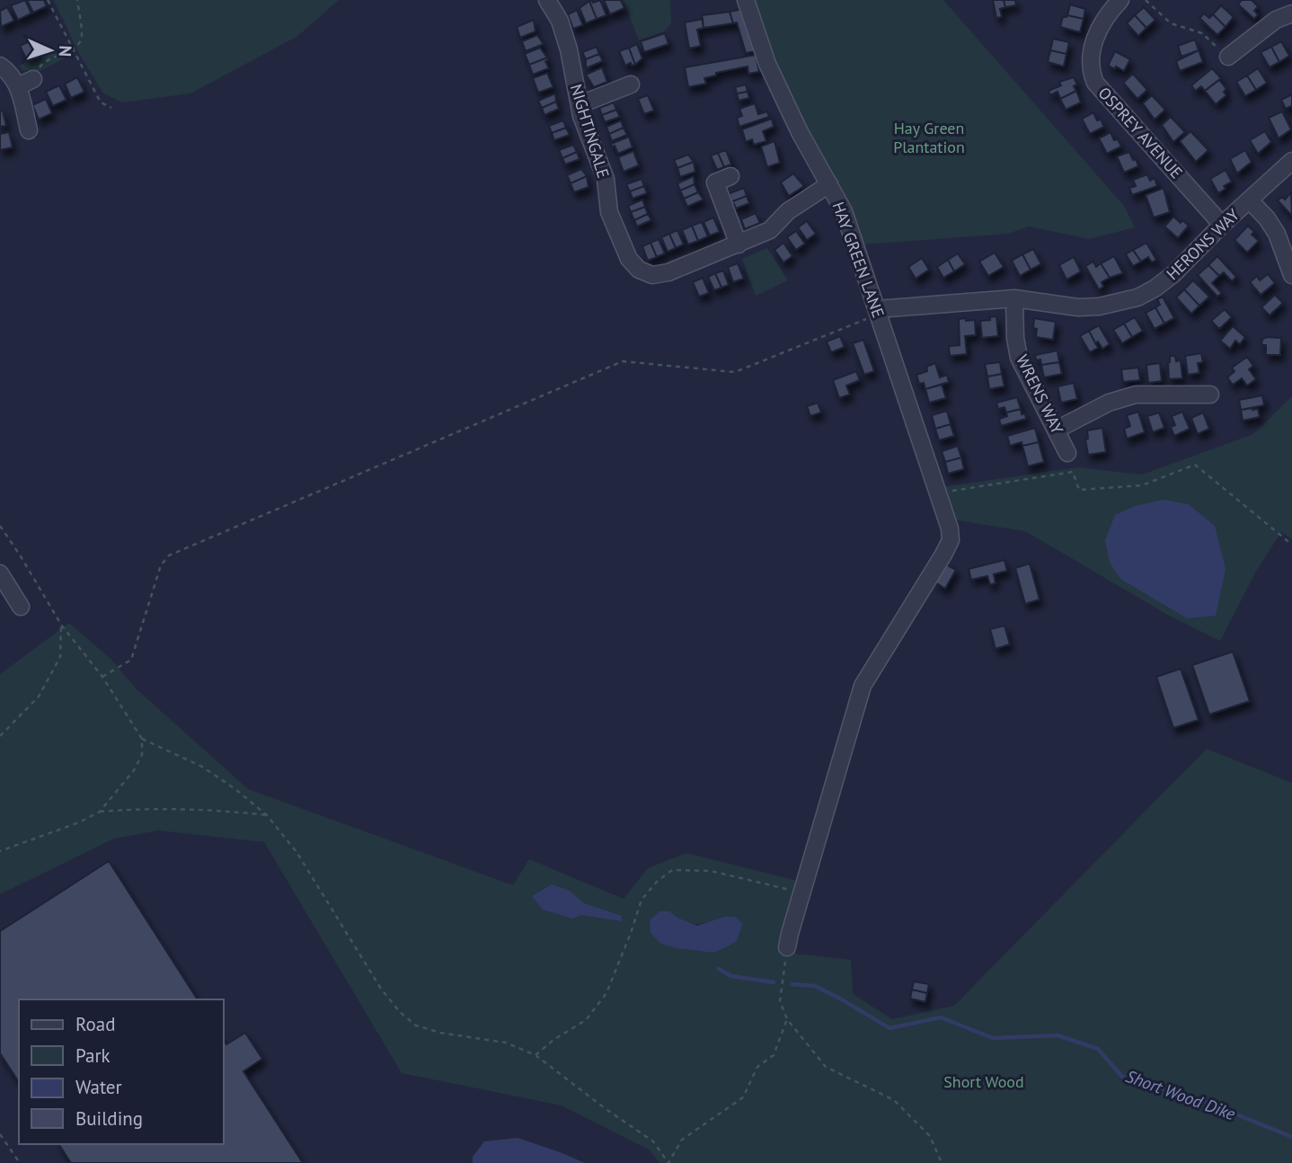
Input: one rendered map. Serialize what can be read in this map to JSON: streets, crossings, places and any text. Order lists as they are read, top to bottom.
{
  "streets": {
    "street": [
      "NIGHTINGALE",
      "OSPREY AVENUE",
      "HERONS WAY",
      "HAY GREEN LANE",
      "WRENS WAY"
    ]
  },
  "crossings": [
    ["NIGHTINGALE", "HAY GREEN LANE"],
    ["OSPREY AVENUE", "HERONS WAY"],
    ["HERONS WAY", "HAY GREEN LANE"],
    ["HERONS WAY", "WRENS WAY"]
  ],
  "water": ["Short Wood Dike"],
  "parks": ["Hay Green Plantation", "Short Wood"],
  "legend": [
    "Road",
    "Park",
    "Water",
    "Building"
  ],
  "north": "right"
}
